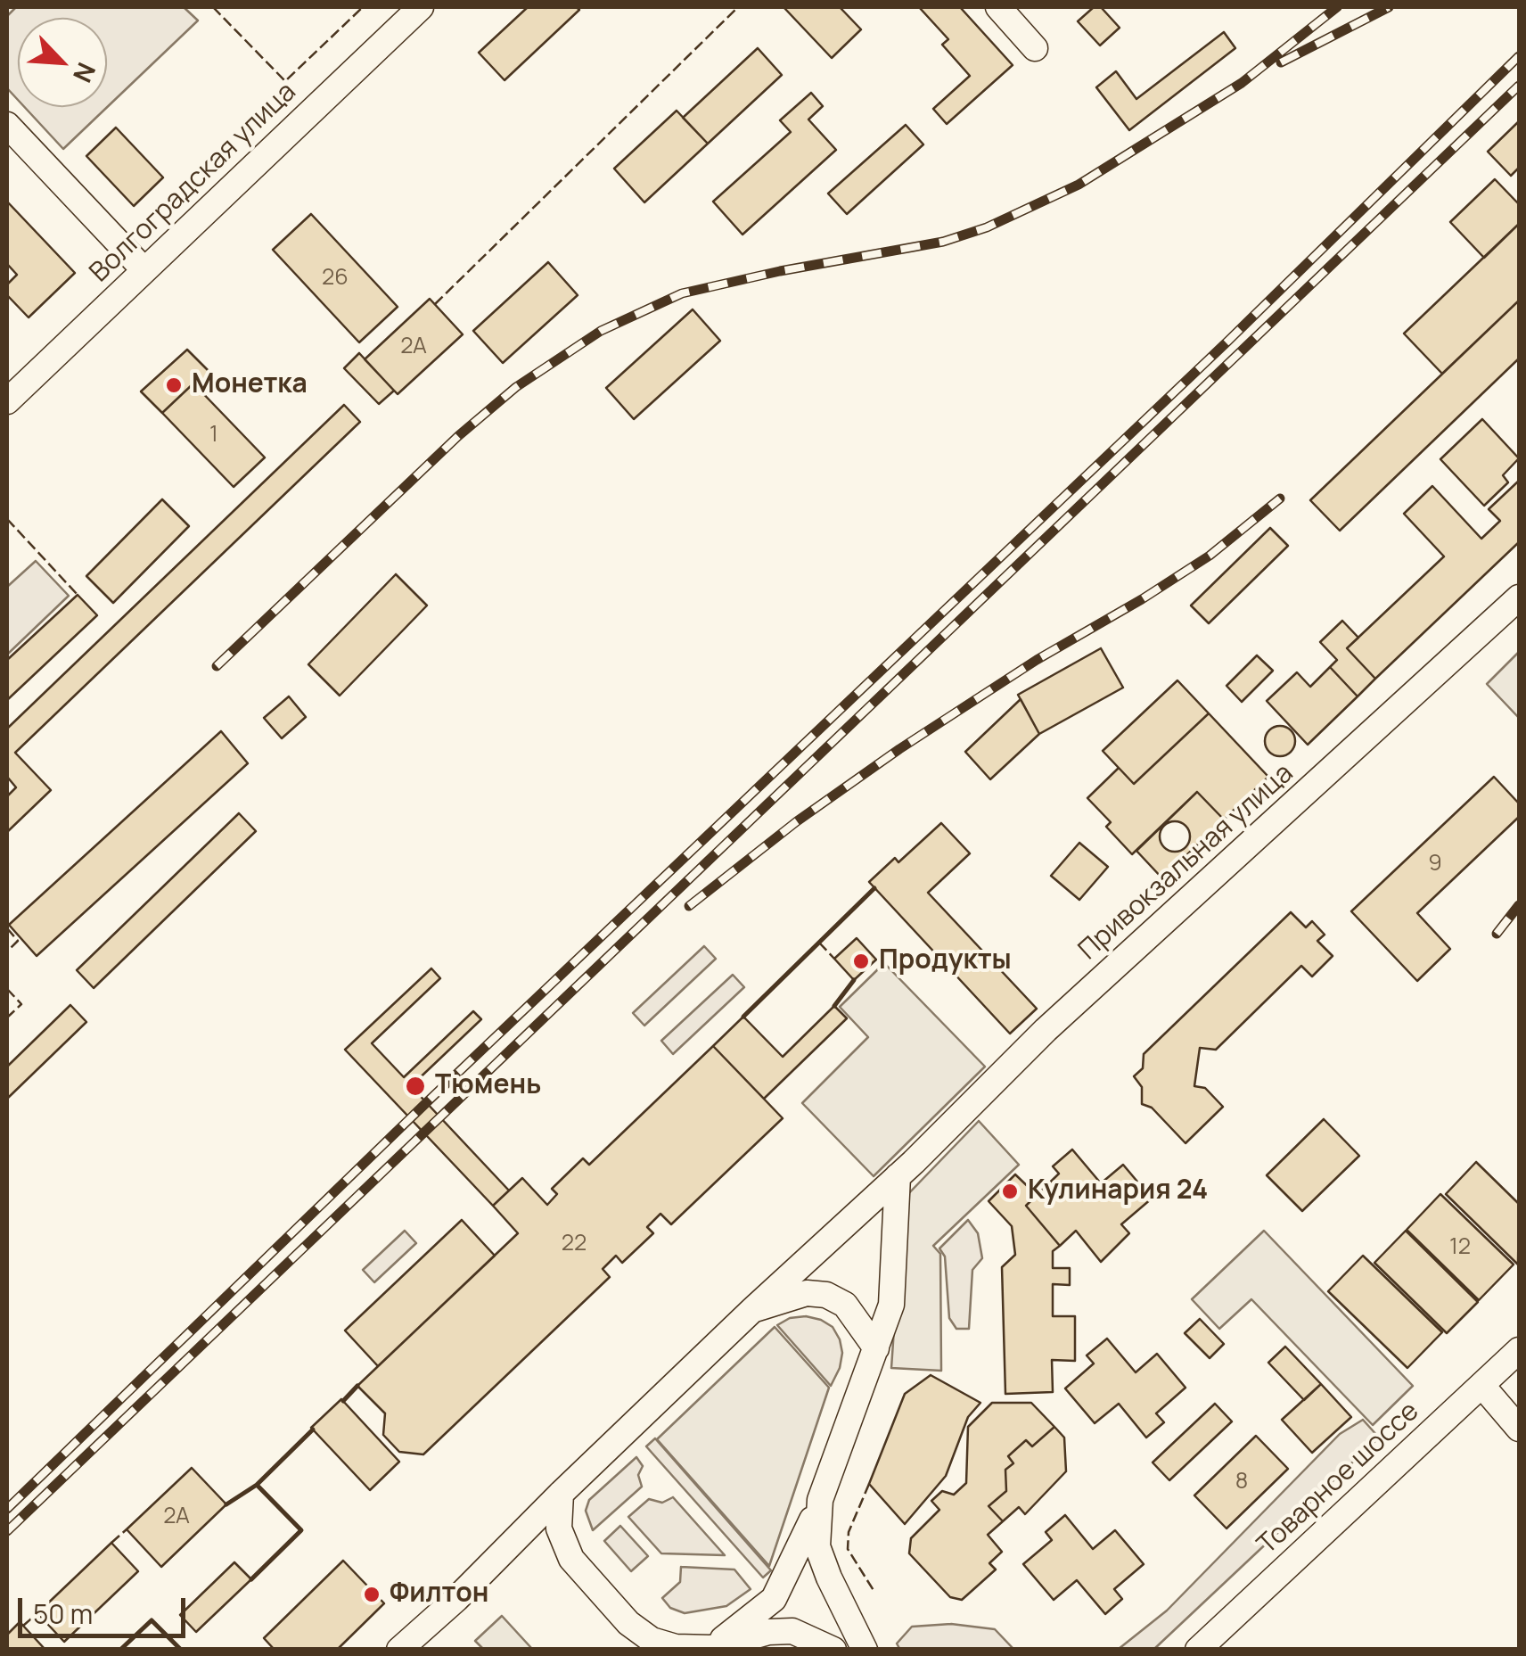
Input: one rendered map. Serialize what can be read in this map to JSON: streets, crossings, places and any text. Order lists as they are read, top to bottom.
{
  "streets": {
    "street": ["Волгоградская улица", "Привокзальная улица", "Товарное шоссе"]
  },
  "places": [
    "Монетка",
    "Продукты",
    "Тюмень",
    "Кулинария 24",
    "Филтон"
  ],
  "house_numbers": [
    "26",
    "2А",
    "1",
    "9",
    "22",
    "12",
    "8",
    "2А"
  ],
  "scale_bar": "50 m",
  "north": "bottom right"
}
